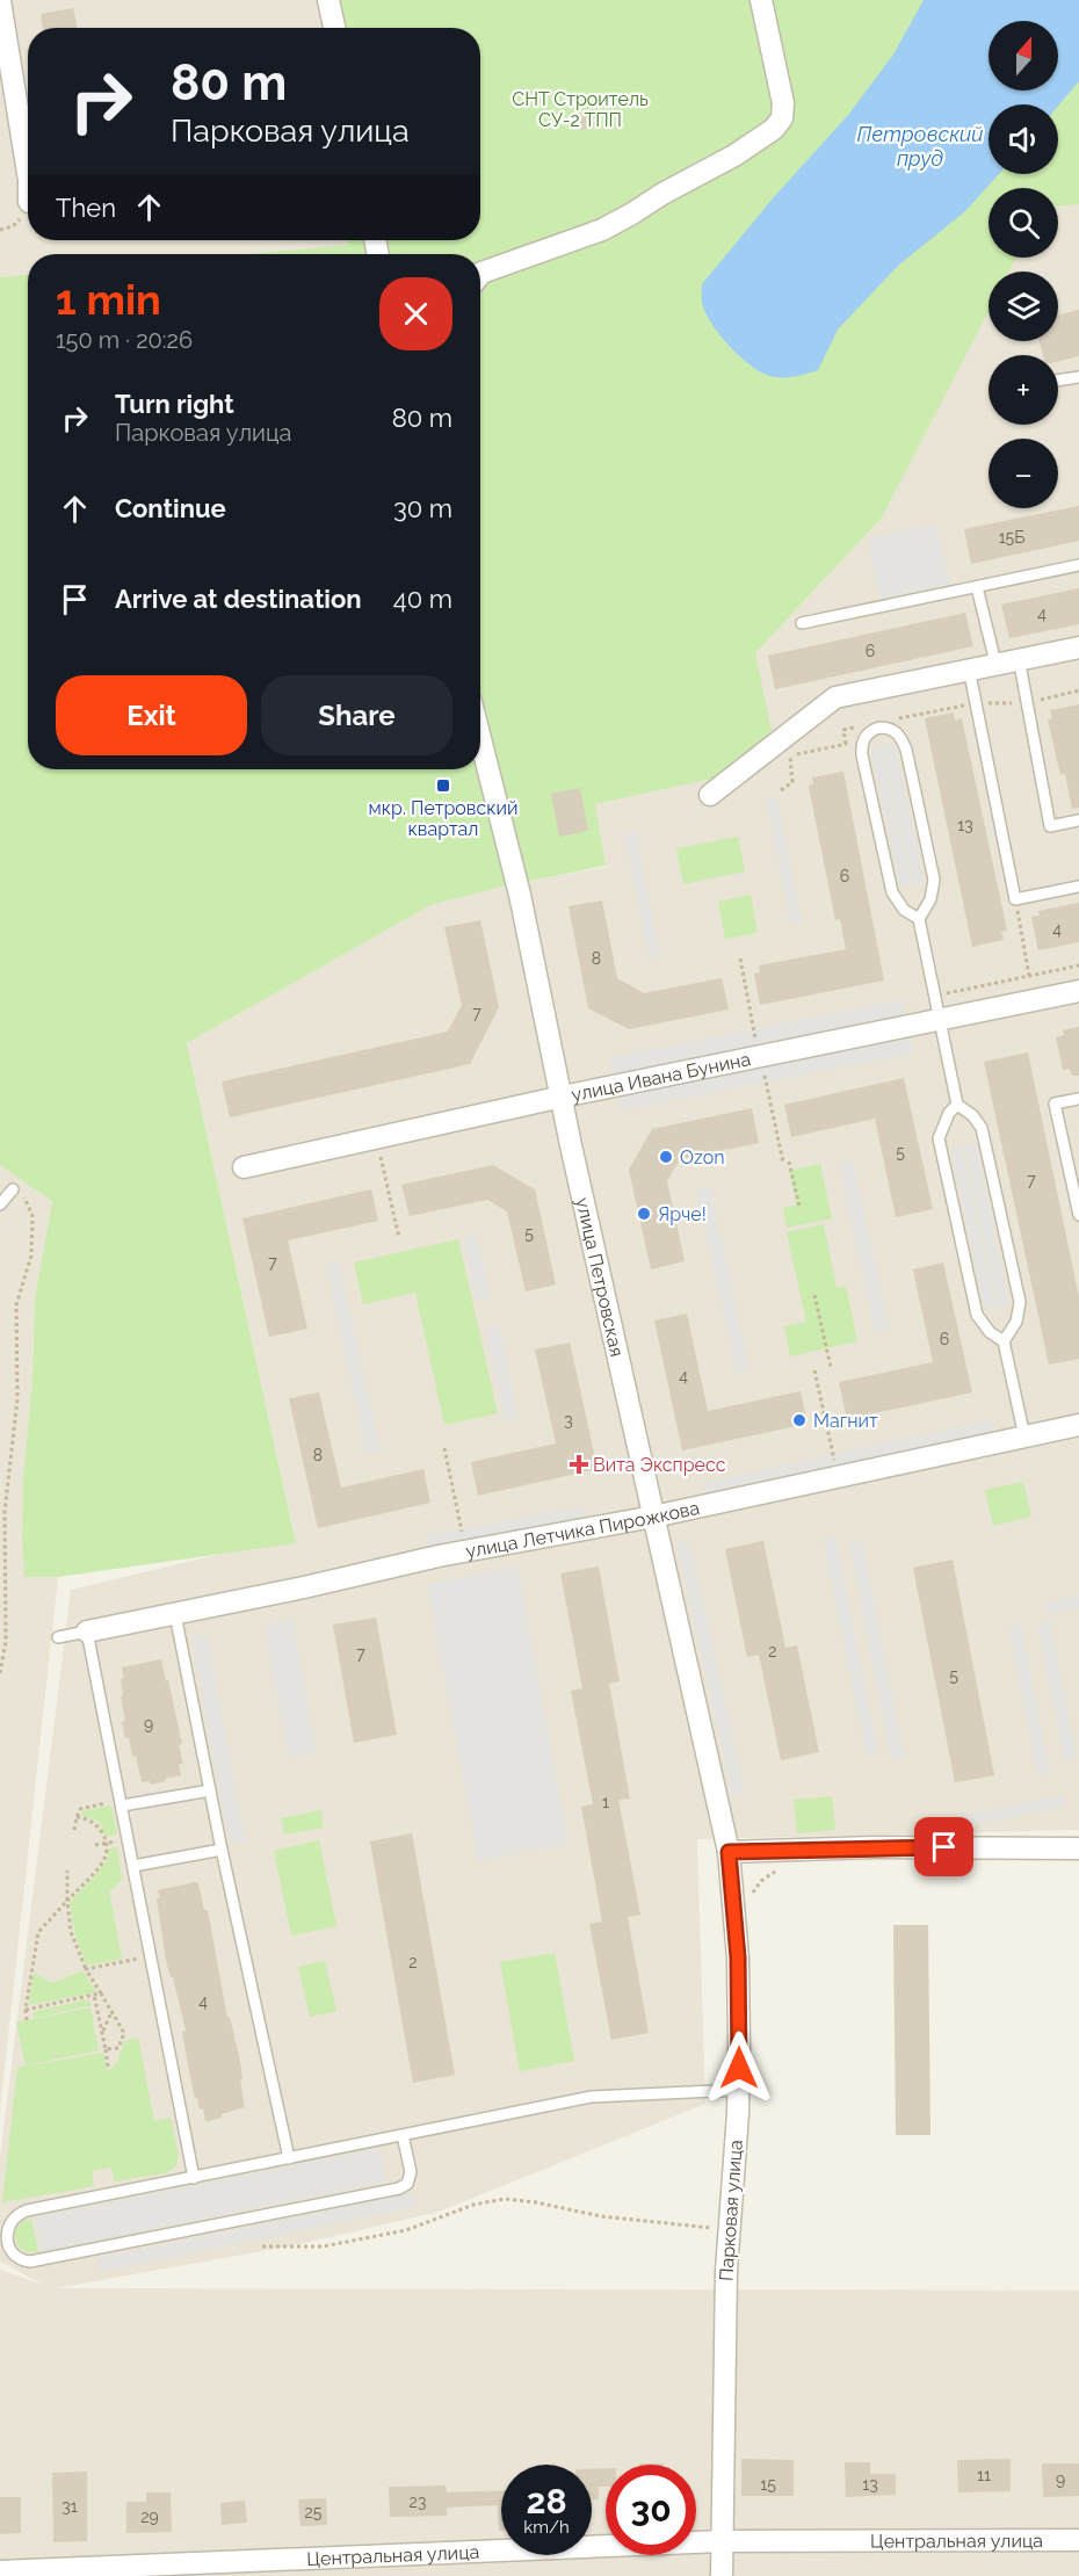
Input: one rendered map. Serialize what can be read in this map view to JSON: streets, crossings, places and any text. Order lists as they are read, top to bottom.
{
  "streets": {
    "street": [
      "улица Ивана Бунина",
      "улица Петровская",
      "улица Летчика Пирожкова",
      "Парковая улица",
      "Центральная улица"
    ]
  },
  "crossings": [
    ["улица Ивана Бунина", "улица Петровская"],
    ["улица Петровская", "улица Летчика Пирожкова"],
    ["улица Петровская", "Парковая улица"],
    ["Парковая улица", "Центральная улица"]
  ],
  "water": ["Петровский пруд"],
  "parks": ["СНТ Строитель СУ-2 ТПП"],
  "places": {
    "transit": ["мкр. Петровский квартал"],
    "other": ["Ozon", "Ярче!", "Магнит"],
    "health": ["Вита Экспресс"]
  },
  "house_numbers": [
    "15Б",
    "4",
    "6",
    "13",
    "6",
    "4",
    "8",
    "7",
    "5",
    "7",
    "5",
    "7",
    "6",
    "4",
    "3",
    "8",
    "2",
    "7",
    "5",
    "9",
    "1",
    "2",
    "4",
    "11",
    "9",
    "15",
    "13",
    "23",
    "31",
    "25",
    "29"
  ],
  "north": "top",
  "page": {
    "map_buttons": ["+", "−"],
    "turn": ["80 m", "Парковая улица"],
    "then": "Then",
    "heading": ["1 min", "150 m · 20:26"],
    "list": [
      {
        "name": "Turn right",
        "note": "Парковая улица",
        "value": "80 m"
      },
      {
        "name": "Continue",
        "value": "30 m"
      },
      {
        "name": "Arrive at destination",
        "value": "40 m"
      }
    ],
    "buttons": ["Exit", "Share"],
    "speed": "28 km/h",
    "limit": "30"
  }
}
